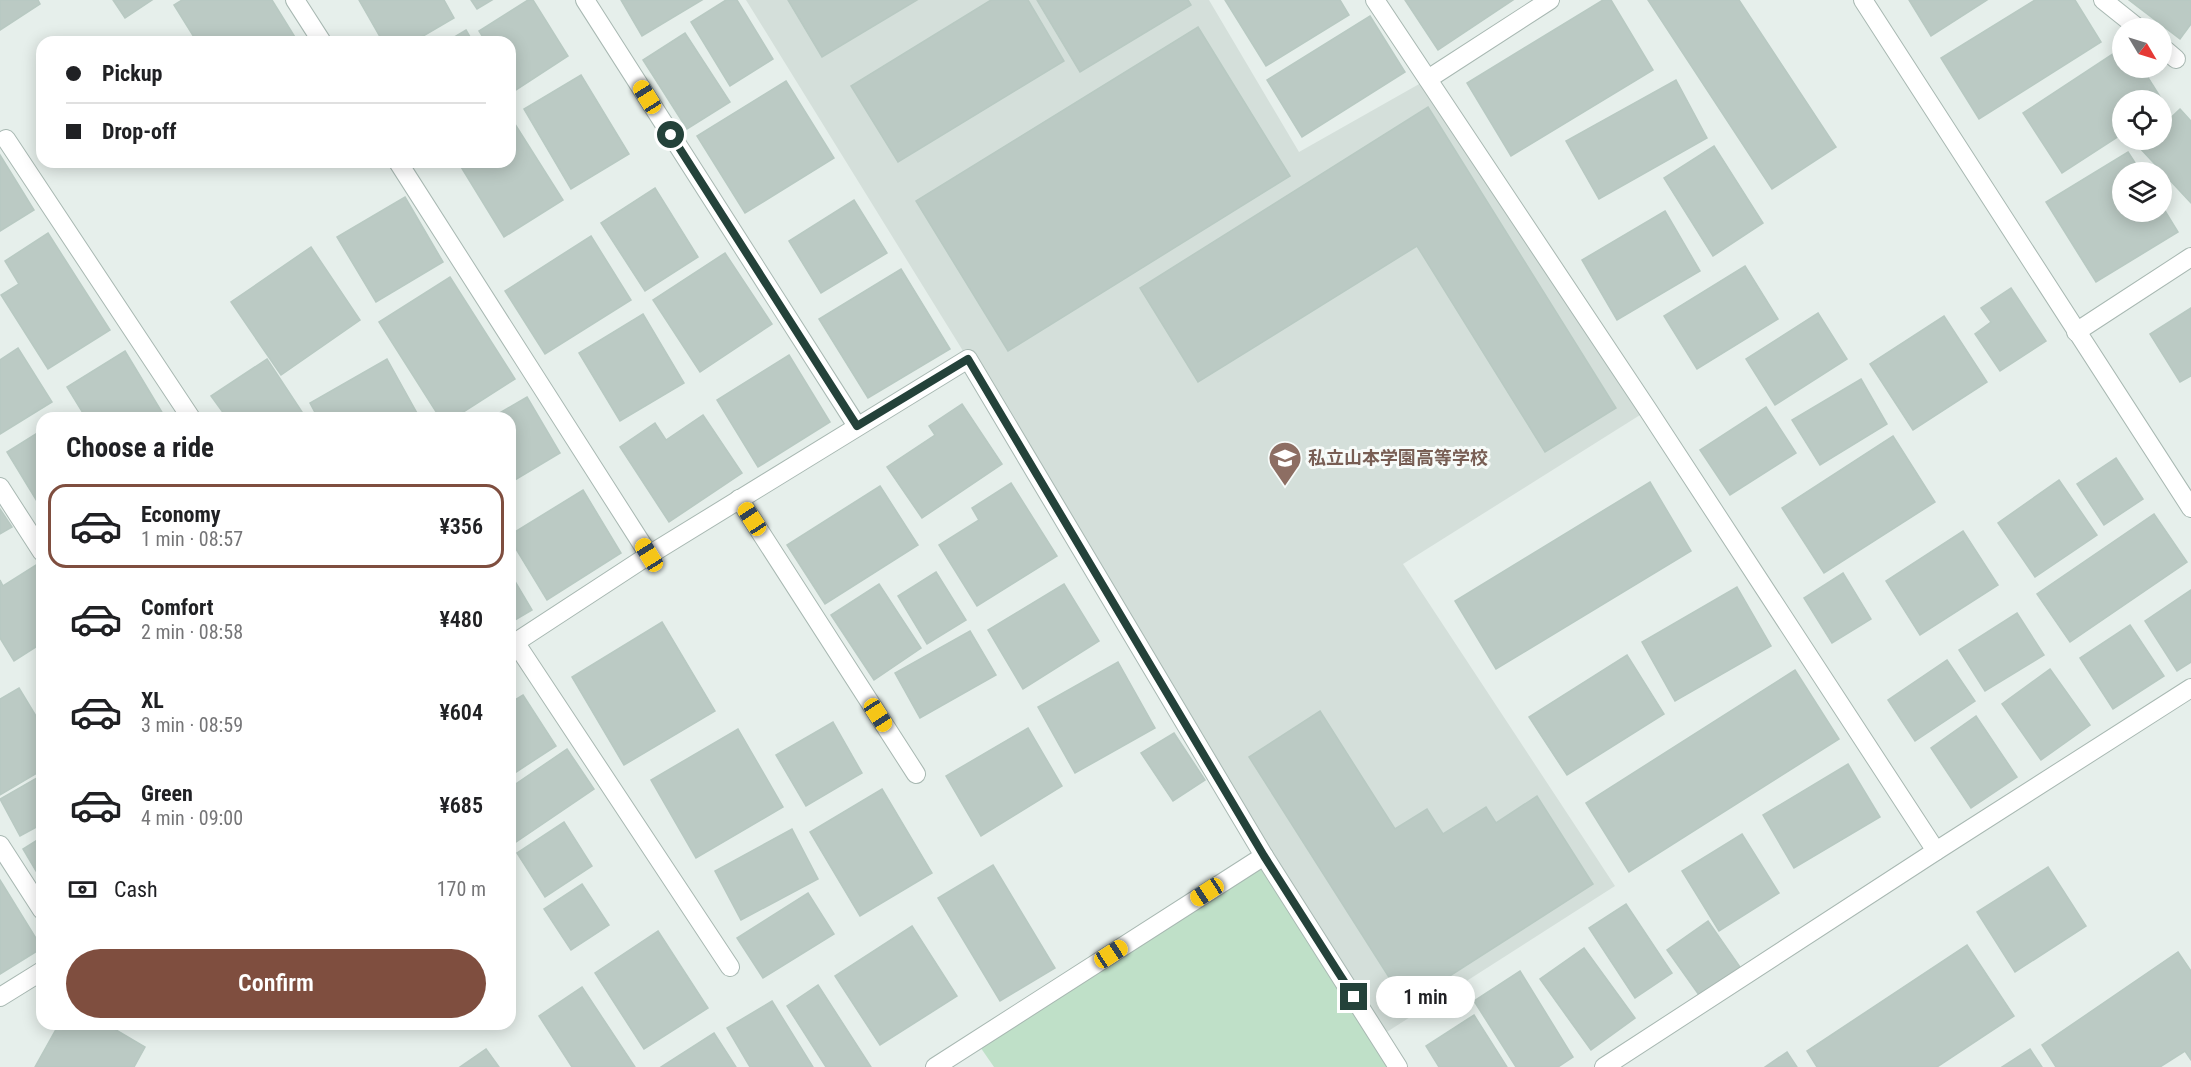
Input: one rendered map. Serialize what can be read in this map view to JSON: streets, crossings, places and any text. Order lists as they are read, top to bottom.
{
  "places": {
    "school or university": ["私立山本学園高等学校"]
  },
  "north": "bottom right",
  "page": {
    "banner": ["Pickup", "Drop-off"],
    "heading": "Choose a ride",
    "list": [
      {
        "name": "Economy",
        "note": "1 min · 08:57",
        "value": "¥356"
      },
      {
        "name": "Comfort",
        "note": "2 min · 08:58",
        "value": "¥480"
      },
      {
        "name": "XL",
        "note": "3 min · 08:59",
        "value": "¥604"
      },
      {
        "name": "Green",
        "note": "4 min · 09:00",
        "value": "¥685"
      }
    ],
    "pay": ["Cash", "170 m"],
    "buttons": "Confirm",
    "bubble": "1 min"
  }
}
